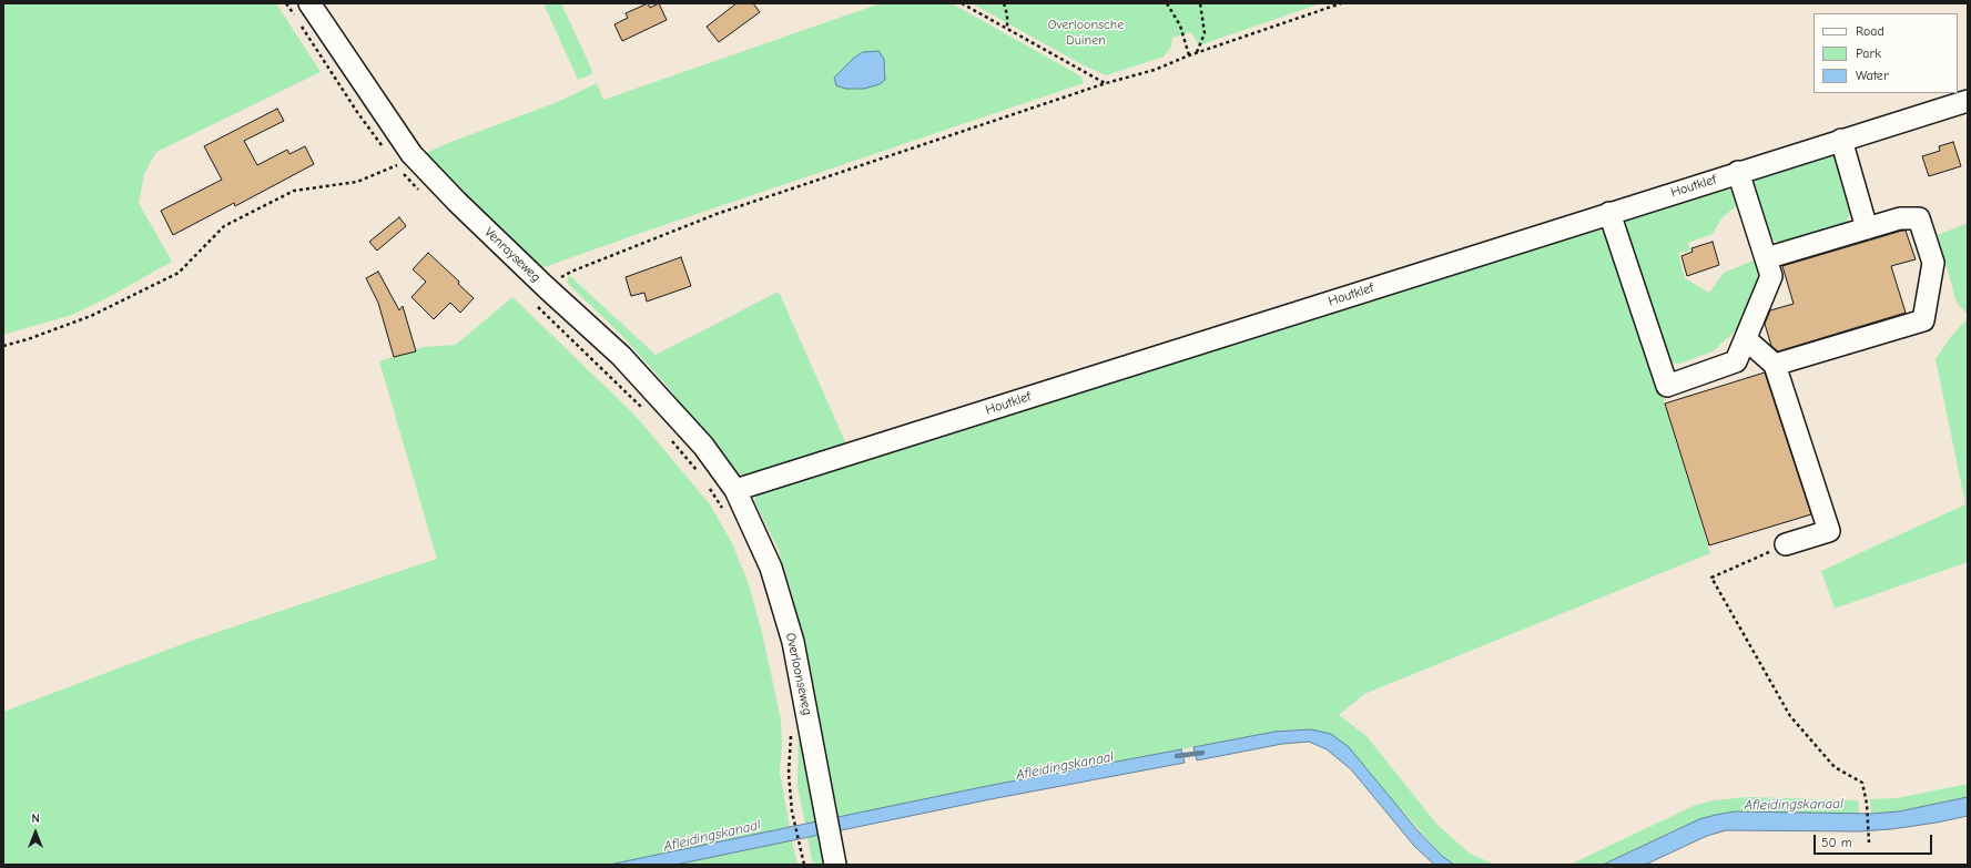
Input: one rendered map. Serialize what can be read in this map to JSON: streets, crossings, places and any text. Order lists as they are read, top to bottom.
{
  "streets": {
    "street": ["Houtklef", "Venrayseweg", "Overloonseweg"]
  },
  "crossings": [
    ["Houtklef", "Venrayseweg"],
    ["Houtklef", "Overloonseweg"],
    ["Venrayseweg", "Overloonseweg"]
  ],
  "water": ["Afleidingskanaal"],
  "parks": ["Overloonsche Duinen"],
  "legend": ["Road", "Park", "Water"],
  "scale_bar": "50 m",
  "north": "top"
}
